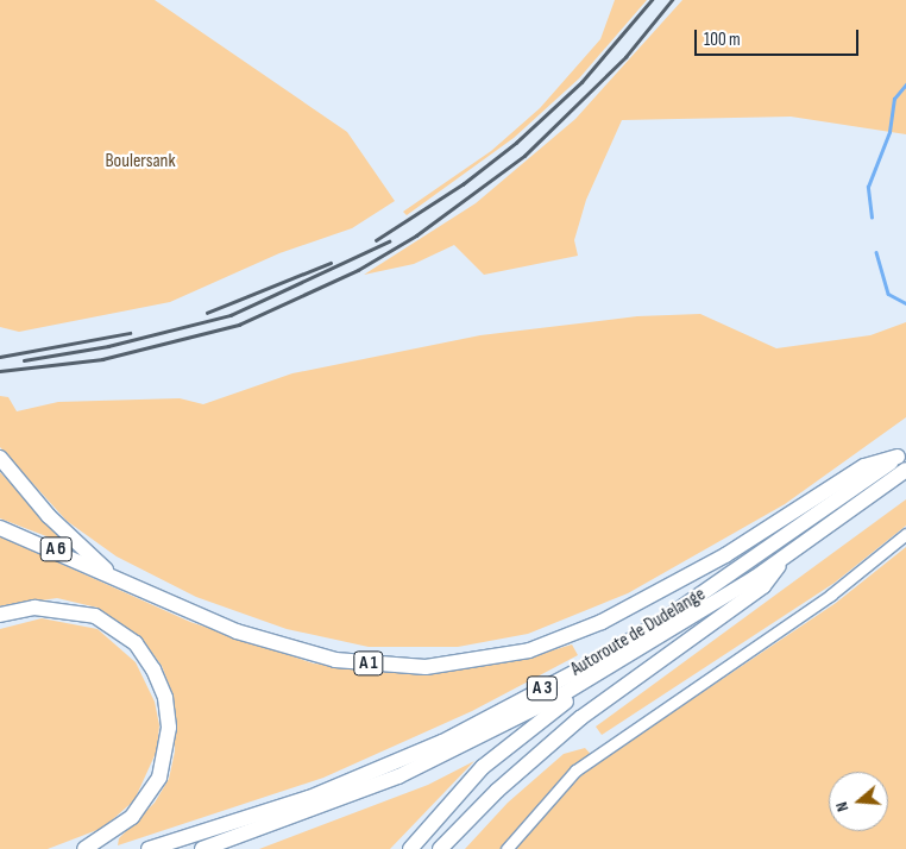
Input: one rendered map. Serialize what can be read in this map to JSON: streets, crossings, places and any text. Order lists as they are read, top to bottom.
{
  "streets": {
    "highway": [
      "A 6",
      "Autoroute de Dudelange",
      "A 1",
      "A 3"
    ]
  },
  "crossings": [
    ["A 6", "A 1"],
    ["Autoroute de Dudelange", "A 1"],
    ["Autoroute de Dudelange", "A 3"]
  ],
  "parks": ["Boulersank"],
  "scale_bar": "100 m",
  "north": "left"
}
